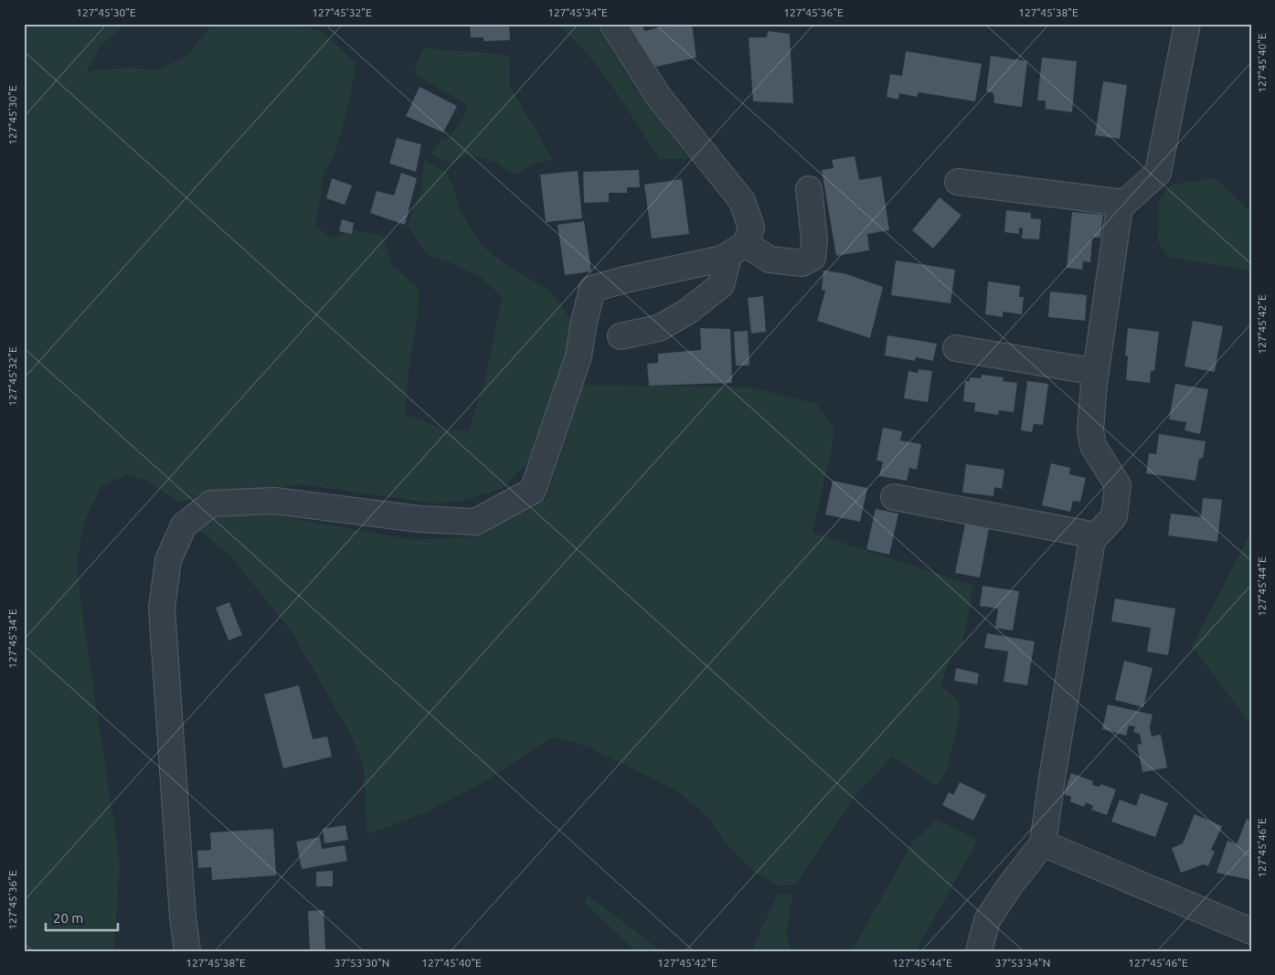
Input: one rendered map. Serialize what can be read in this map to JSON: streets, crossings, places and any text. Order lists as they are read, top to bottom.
{
  "scale_bar": "20 m",
  "coordinates": [
    "127°45'30\"E",
    "127°45'32\"E",
    "127°45'34\"E",
    "127°45'36\"E",
    "127°45'38\"E",
    "127°45'40\"E",
    "127°45'42\"E",
    "127°45'44\"E",
    "127°45'46\"E",
    "37°53'30\"N",
    "37°53'34\"N"
  ]
}
